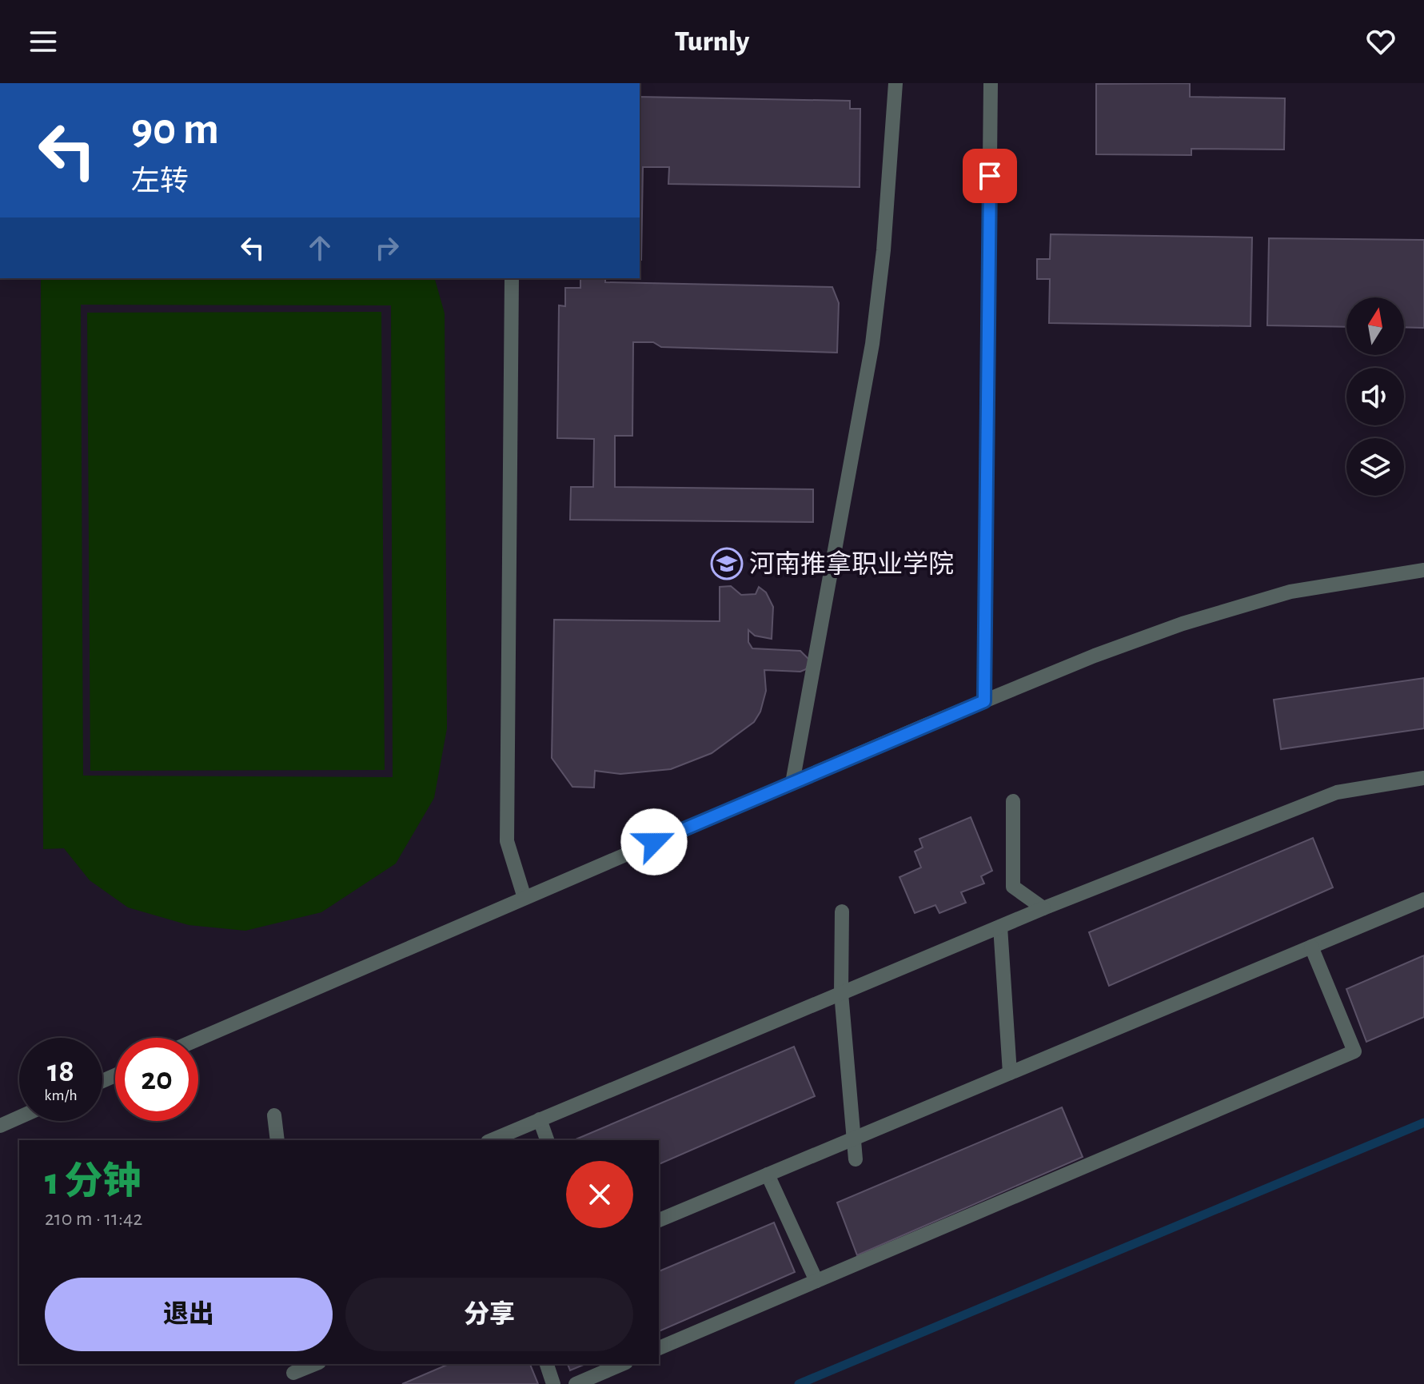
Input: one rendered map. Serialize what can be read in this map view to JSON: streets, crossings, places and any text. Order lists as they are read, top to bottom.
{
  "places": {
    "school or university": ["河南推拿职业学院"]
  },
  "north": "top",
  "page": {
    "header": "Turnly",
    "turn": ["90 m", "左转"],
    "speed": "18 km/h",
    "limit": "20",
    "heading": ["1 分钟", "210 m · 11:42"],
    "buttons": ["退出", "分享"]
  }
}
